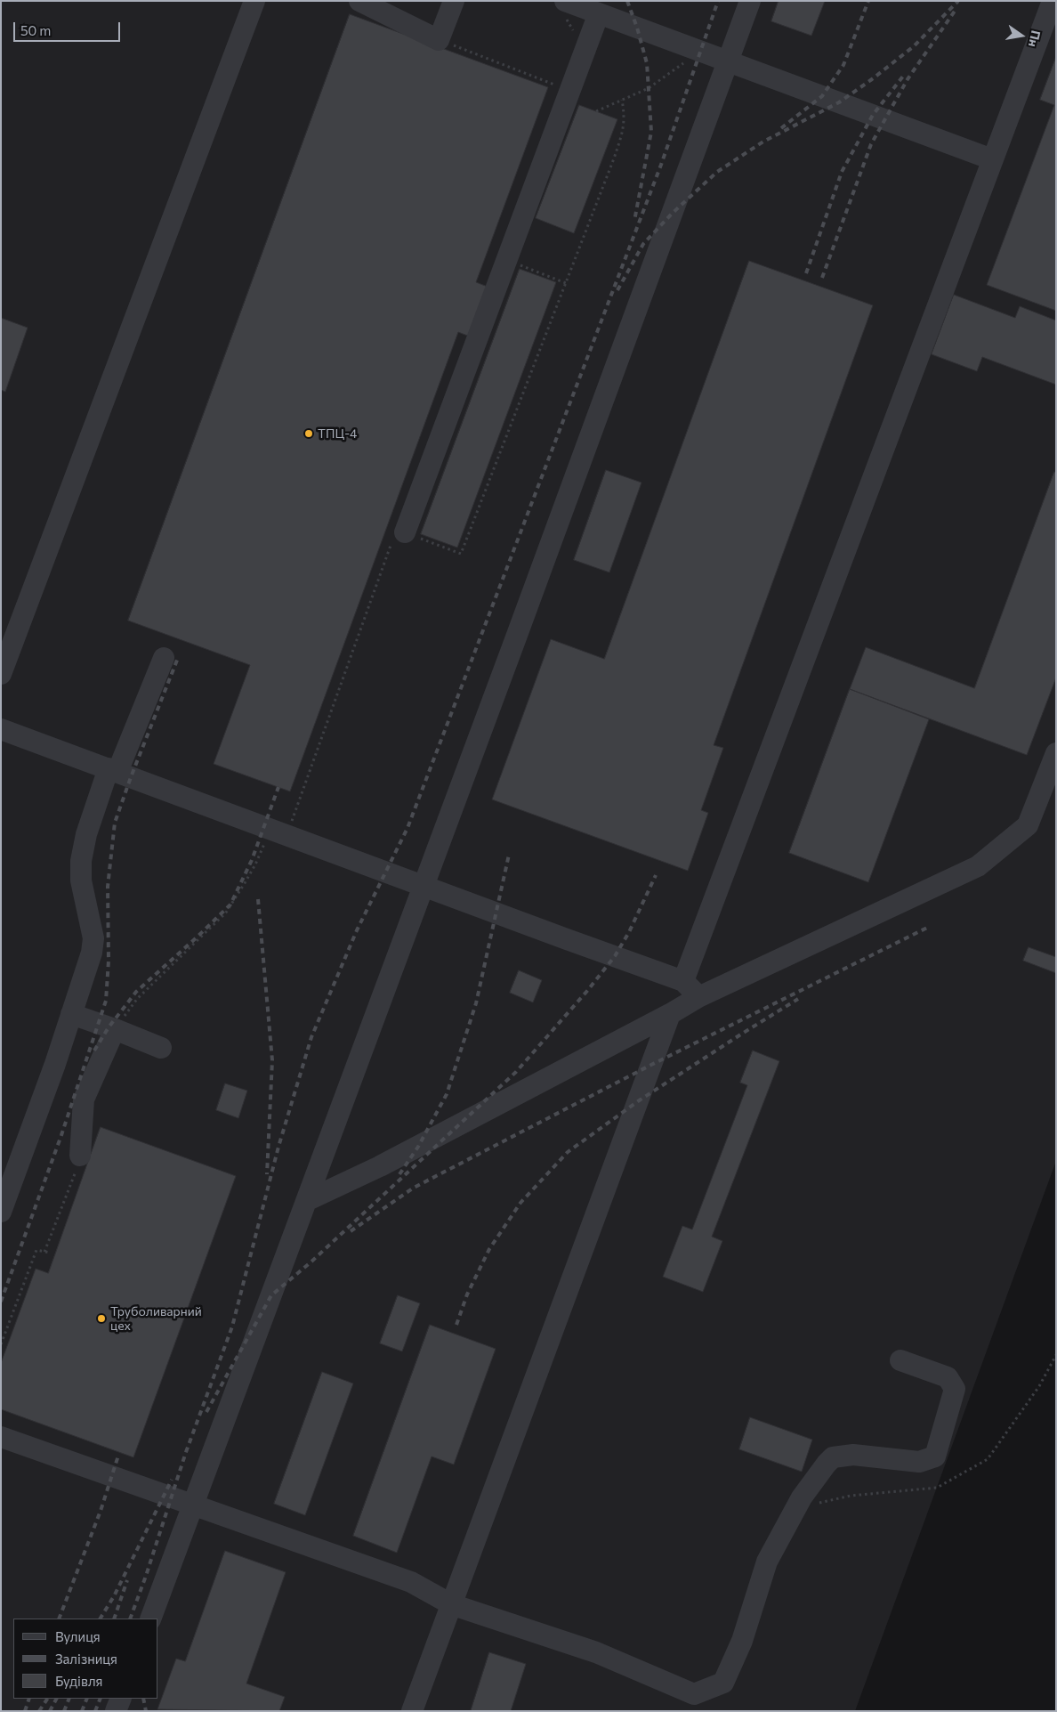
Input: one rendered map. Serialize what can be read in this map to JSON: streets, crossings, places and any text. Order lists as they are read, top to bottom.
{
  "places": ["ТПЦ-4", "Труболиварний цех"],
  "legend": ["Вулиця", "Залізниця", "Будівля"],
  "scale_bar": "50 m",
  "north": "right"
}
